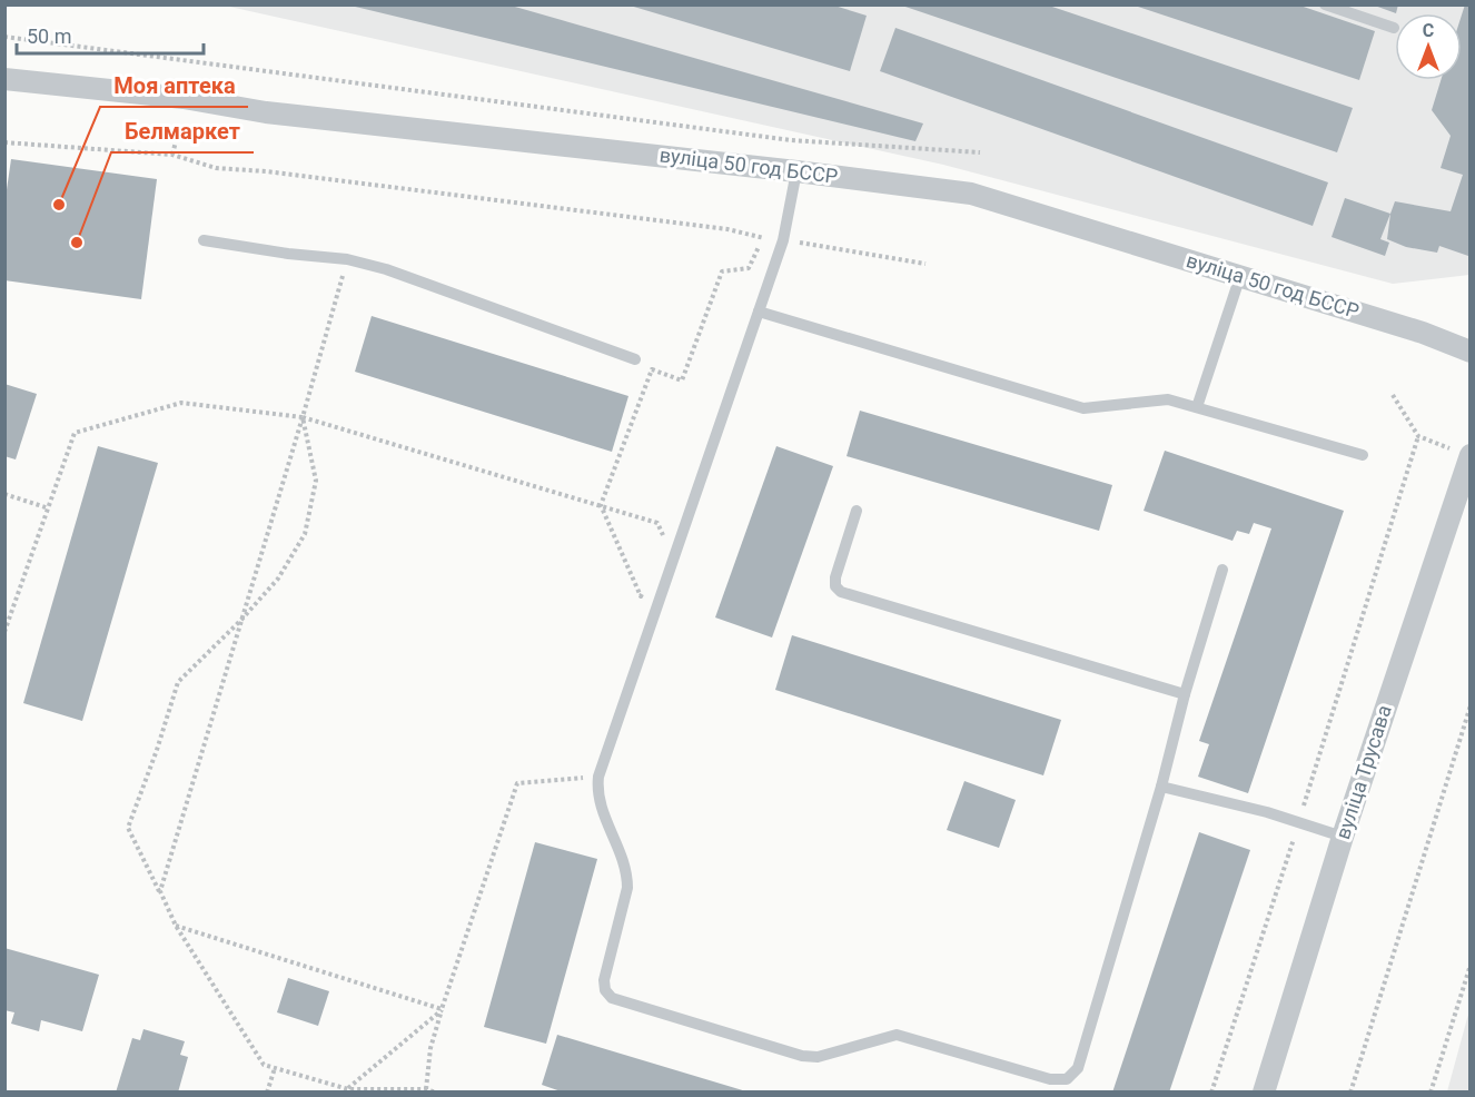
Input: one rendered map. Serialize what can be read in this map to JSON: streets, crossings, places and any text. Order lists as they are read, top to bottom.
{
  "streets": {
    "street": ["вуліца 50 год БССР", "вуліца Трусава"]
  },
  "places": ["Моя аптека", "Белмаркет"],
  "scale_bar": "50 m",
  "north": "top"
}
